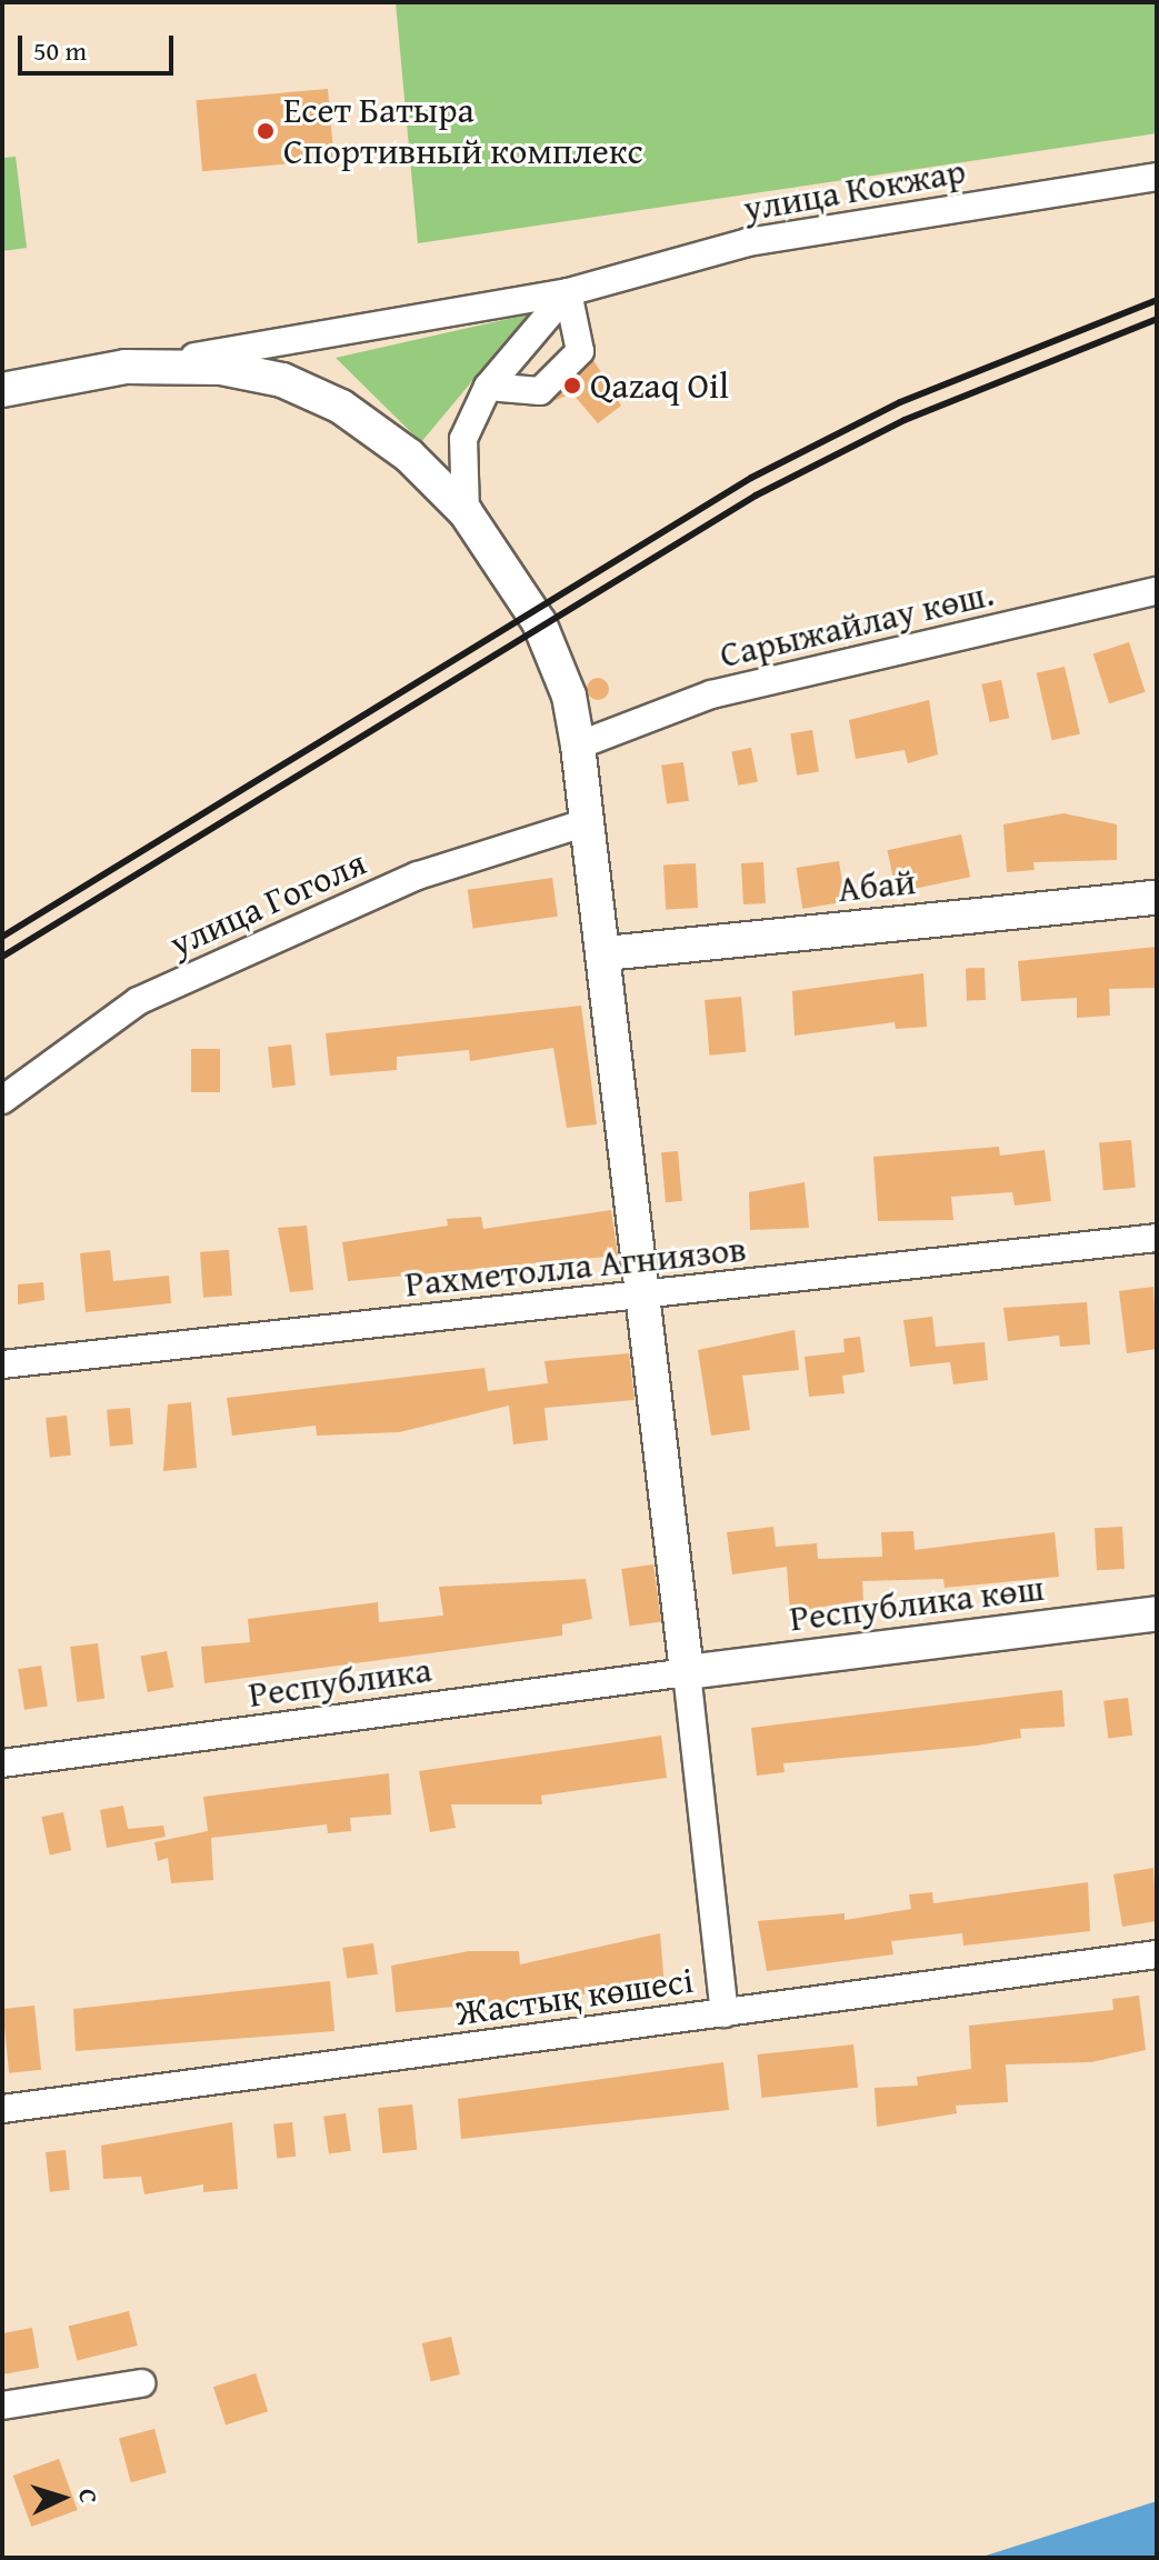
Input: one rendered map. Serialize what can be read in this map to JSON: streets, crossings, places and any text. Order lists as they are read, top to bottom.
{
  "streets": {
    "main road": ["Абай", "Республика көш"],
    "street": [
      "улица Кокжар",
      "Сарыжайлау көш.",
      "улица Гоголя",
      "Рахметолла Агниязов",
      "Республика",
      "Жастық көшесі"
    ]
  },
  "crossings": [
    ["Республика көш", "Республика"]
  ],
  "places": ["Есет Батыра Спортивный комплекс", "Qazaq Oil"],
  "scale_bar": "50 m",
  "north": "right"
}
